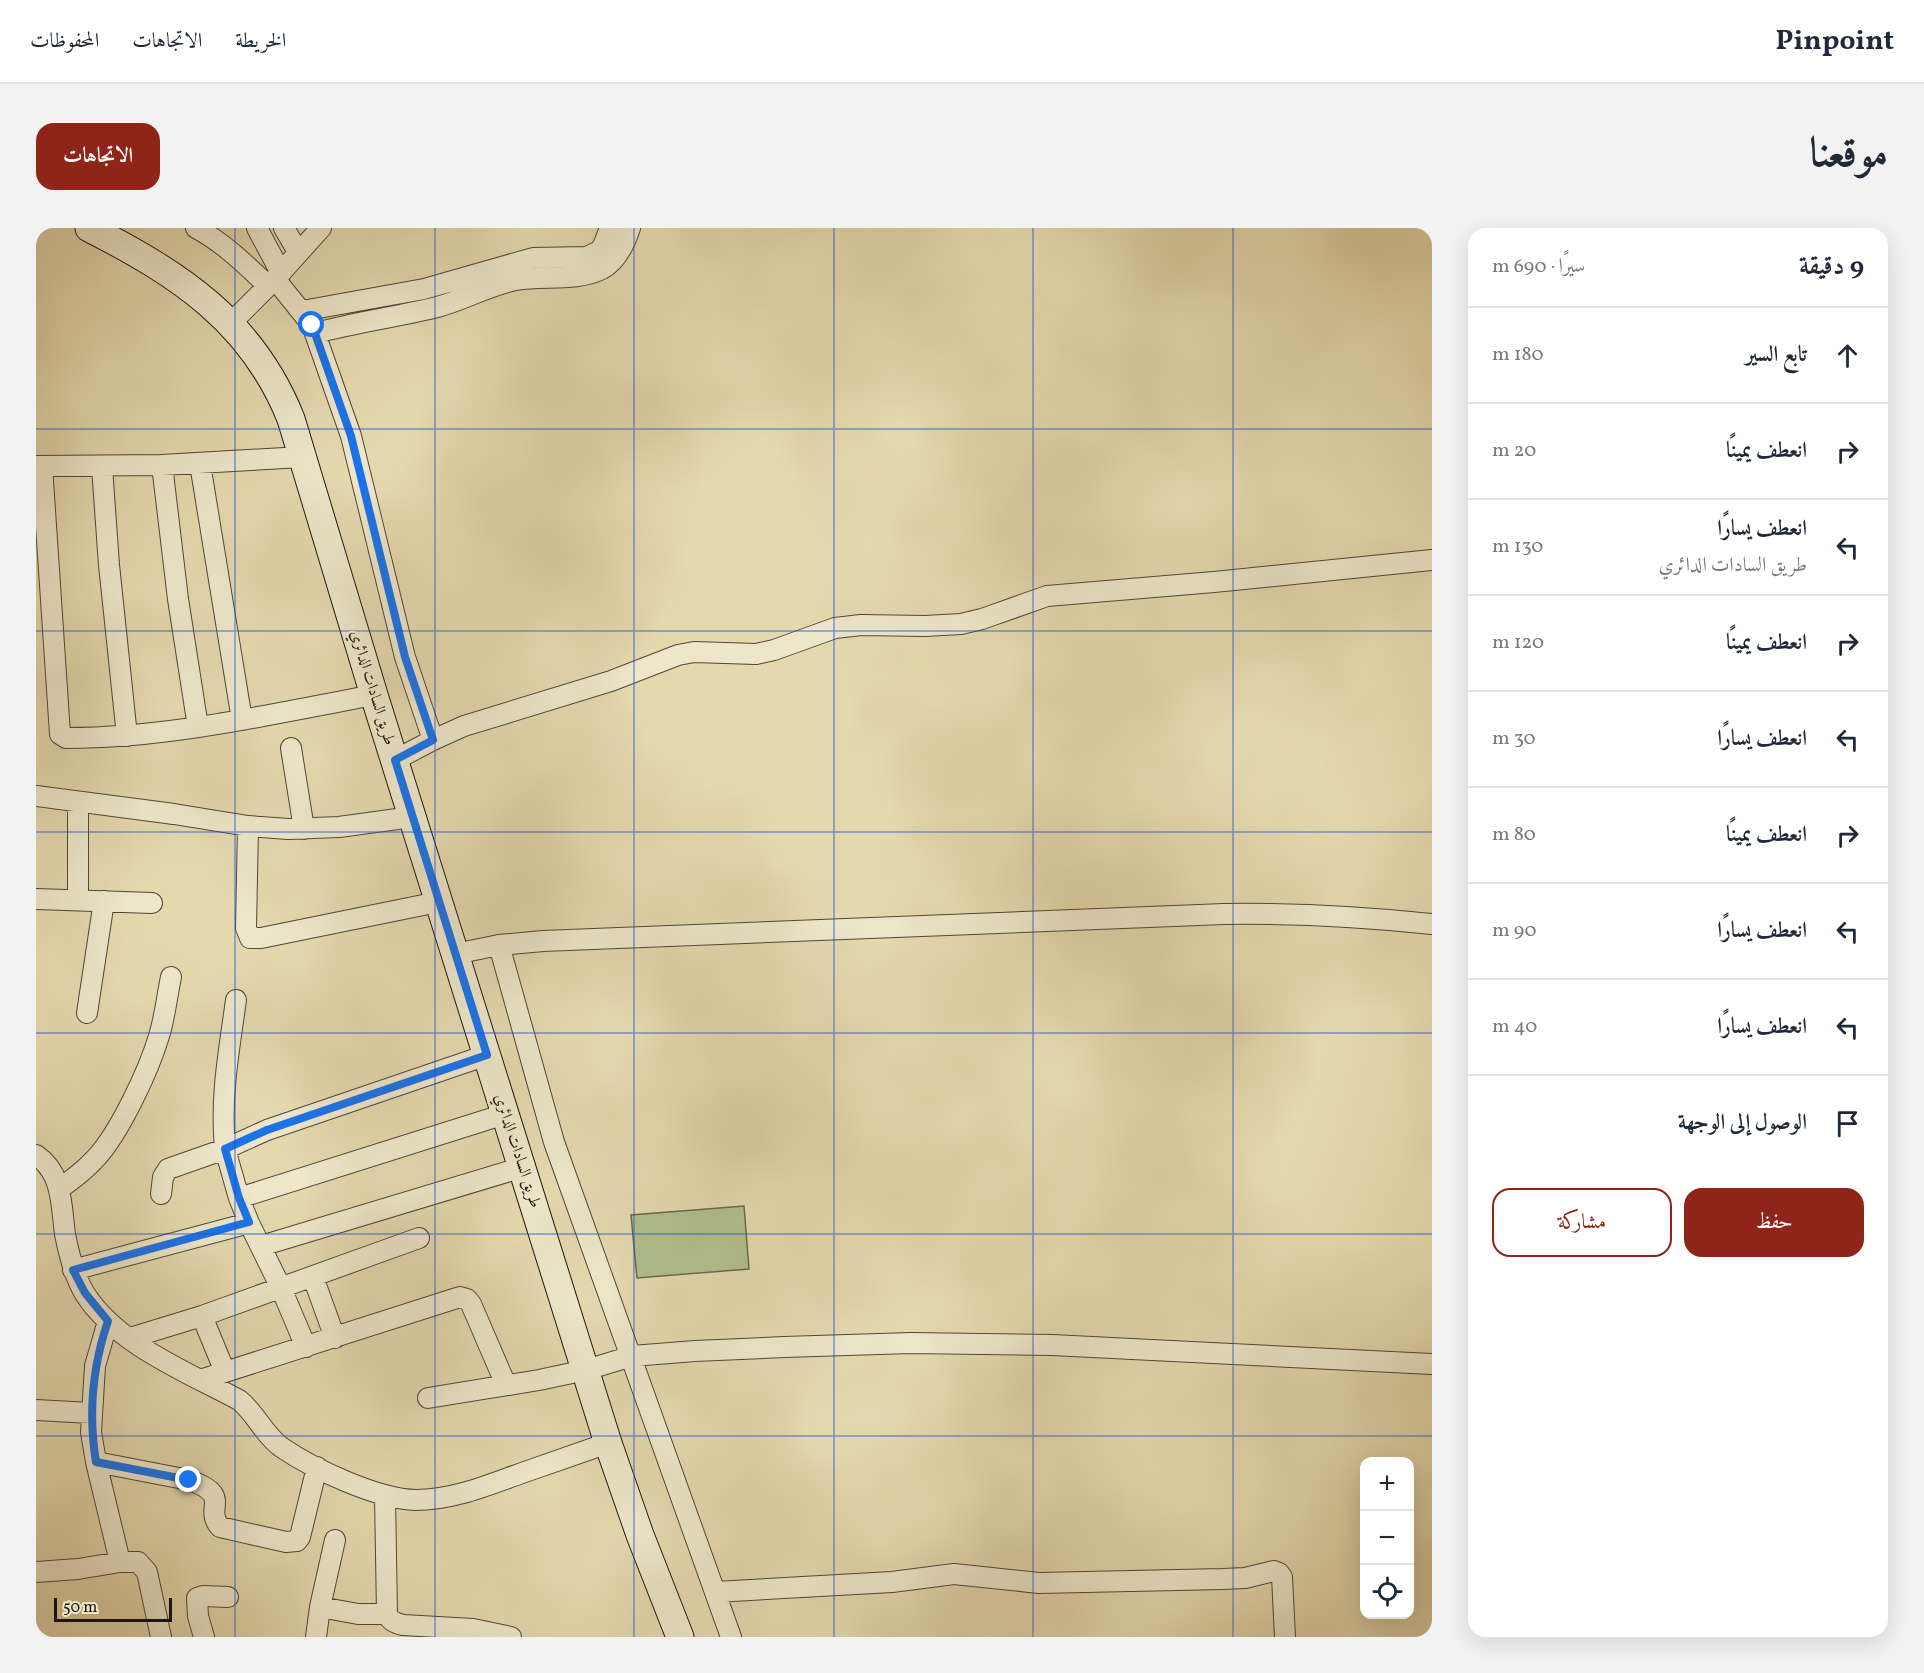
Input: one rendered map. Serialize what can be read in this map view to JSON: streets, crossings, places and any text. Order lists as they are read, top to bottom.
{
  "streets": {
    "main road": ["طريق السادات الدائري"]
  },
  "scale_bar": "50 m",
  "page": {
    "header": "Pinpoint",
    "nav": ["الخريطة", "الاتجاهات", "المحفوظات"],
    "title": "موقعنا",
    "buttons": [
      "الاتجاهات",
      ["حفظ", "مشاركة"]
    ],
    "heading": ["9 دقيقة", "سيرًا · 690 m"],
    "list": [
      ["تابع السير", "180 m"],
      ["انعطف يمينًا", "20 m"],
      ["انعطف يسارًا", "طريق السادات الدائري", "130 m"],
      ["انعطف يمينًا", "120 m"],
      ["انعطف يسارًا", "30 m"],
      ["انعطف يمينًا", "80 m"],
      ["انعطف يسارًا", "90 m"],
      ["انعطف يسارًا", "40 m"],
      "الوصول إلى الوجهة"
    ],
    "map_buttons": ["+", "−"],
    "scale": "50 m"
  }
}
